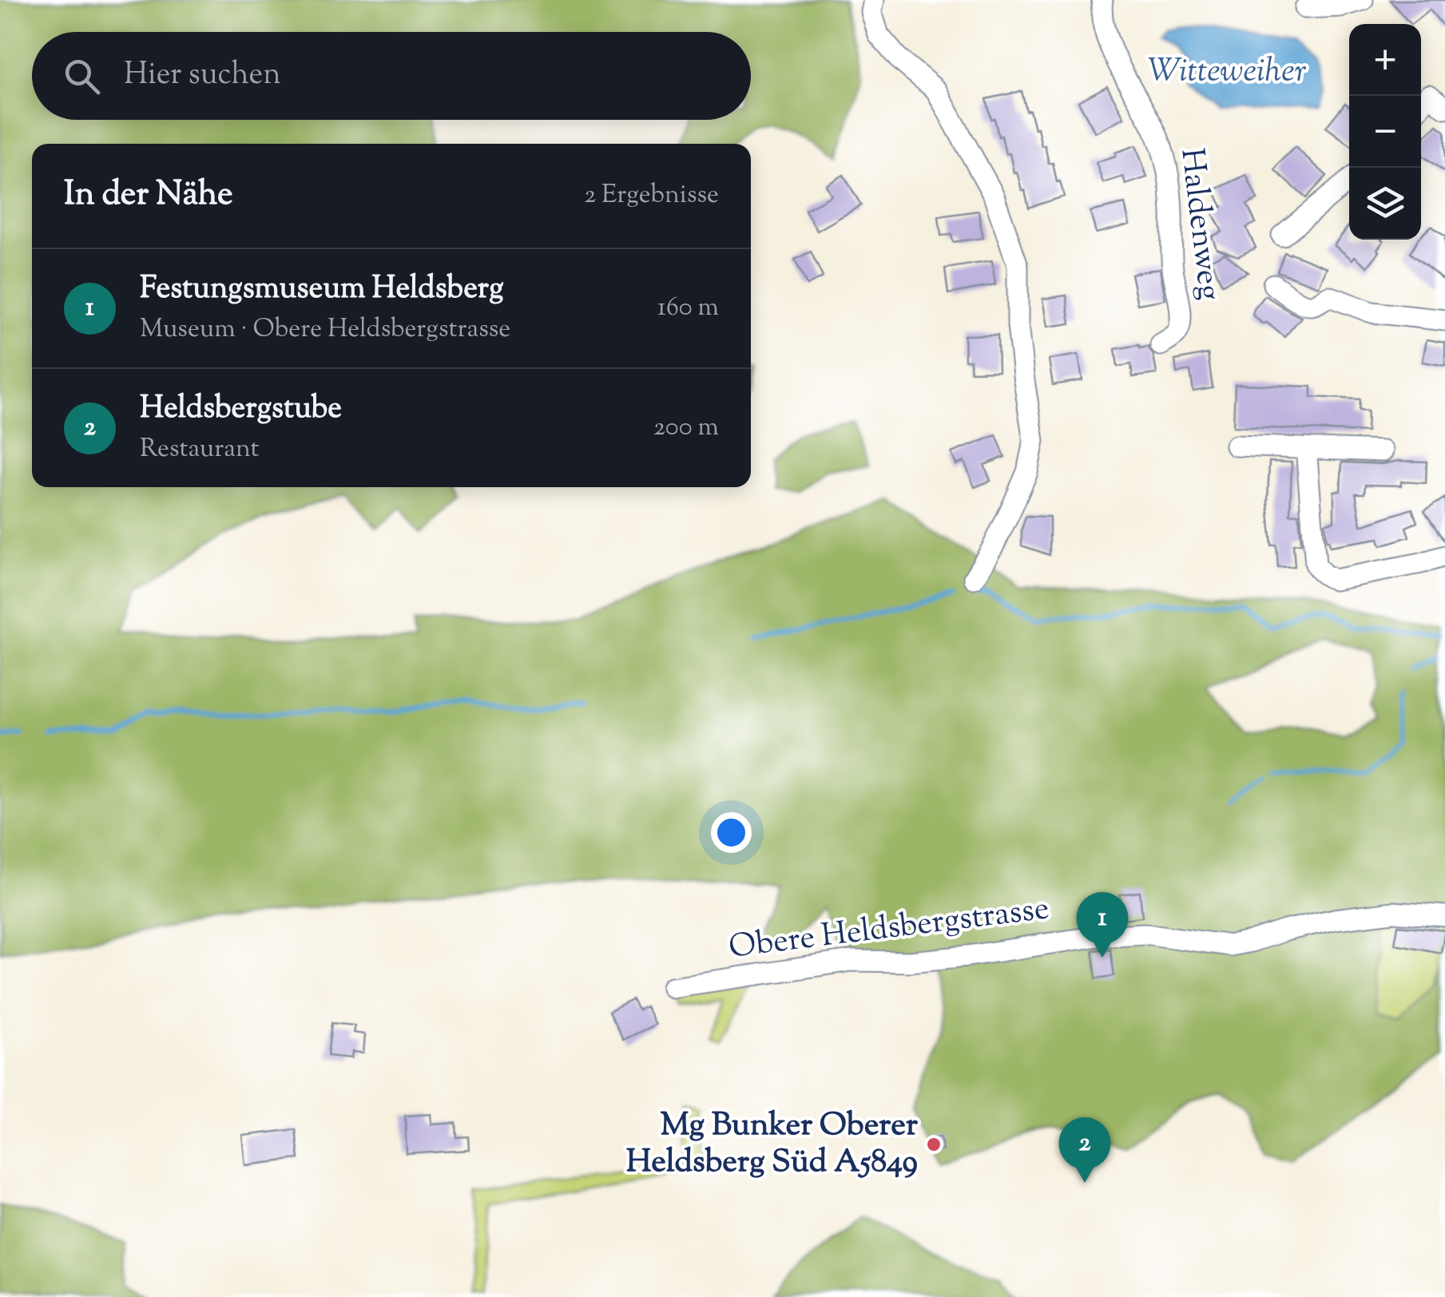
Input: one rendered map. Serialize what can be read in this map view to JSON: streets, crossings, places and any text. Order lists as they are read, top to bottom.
{
  "streets": {
    "street": ["Haldenweg", "Obere Heldsbergstrasse"]
  },
  "water": ["Witteweiher"],
  "places": ["Mg Bunker Oberer Heldsberg Süd A5849"],
  "page": {
    "map_buttons": ["+", "−"],
    "search": "Hier suchen",
    "heading": ["In der Nähe", "2 Ergebnisse"],
    "list": [
      {
        "mark": "1",
        "name": "Festungsmuseum Heldsberg",
        "note": "Museum · Obere Heldsbergstrasse",
        "value": "160 m"
      },
      {
        "mark": "2",
        "name": "Heldsbergstube",
        "note": "Restaurant",
        "value": "200 m"
      }
    ],
    "pins": ["1", "2"]
  }
}
